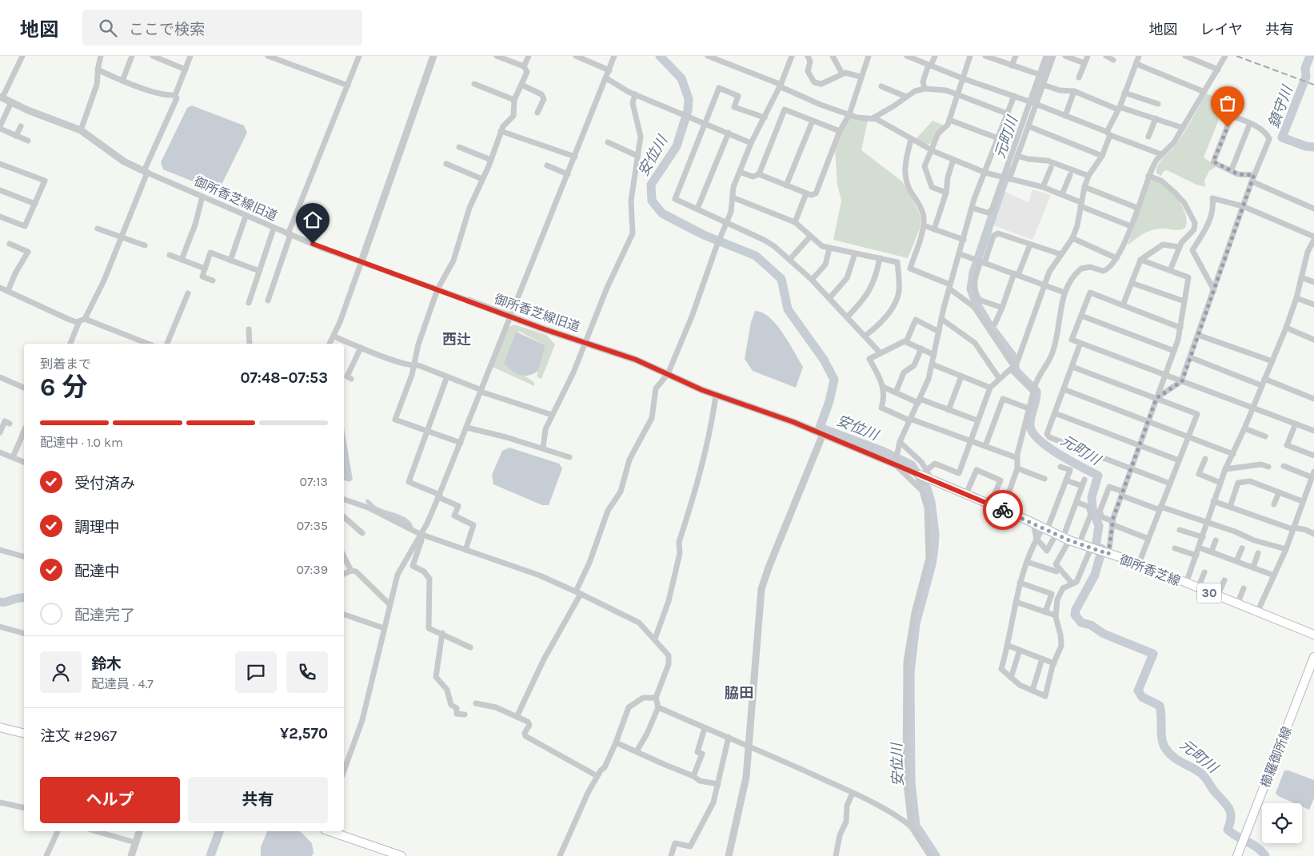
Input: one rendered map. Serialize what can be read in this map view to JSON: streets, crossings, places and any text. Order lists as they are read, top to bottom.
{
  "streets": {
    "main road": ["御所香芝線", "30", "櫛羅御所線"],
    "street": ["御所香芝線旧道"]
  },
  "crossings": [
    ["御所香芝線旧道", "御所香芝線"]
  ],
  "districts": ["西辻", "脇田"],
  "water": ["鎮守川", "元町川", "安位川"],
  "page": {
    "header": "地図",
    "search": "ここで検索",
    "nav": ["地図", "レイヤ", "共有"],
    "heading": ["6 分", "到着まで", "07:48–07:53"],
    "panel": [
      "鈴木",
      "配達員 · 4.7",
      "注文 #2967",
      "¥2,570"
    ],
    "bar": "配達中 · 1.0 km",
    "list": [
      ["受付済み", "07:13"],
      ["調理中", "07:35"],
      ["配達中", "07:39"],
      "配達完了"
    ],
    "buttons": ["ヘルプ", "共有"]
  }
}
